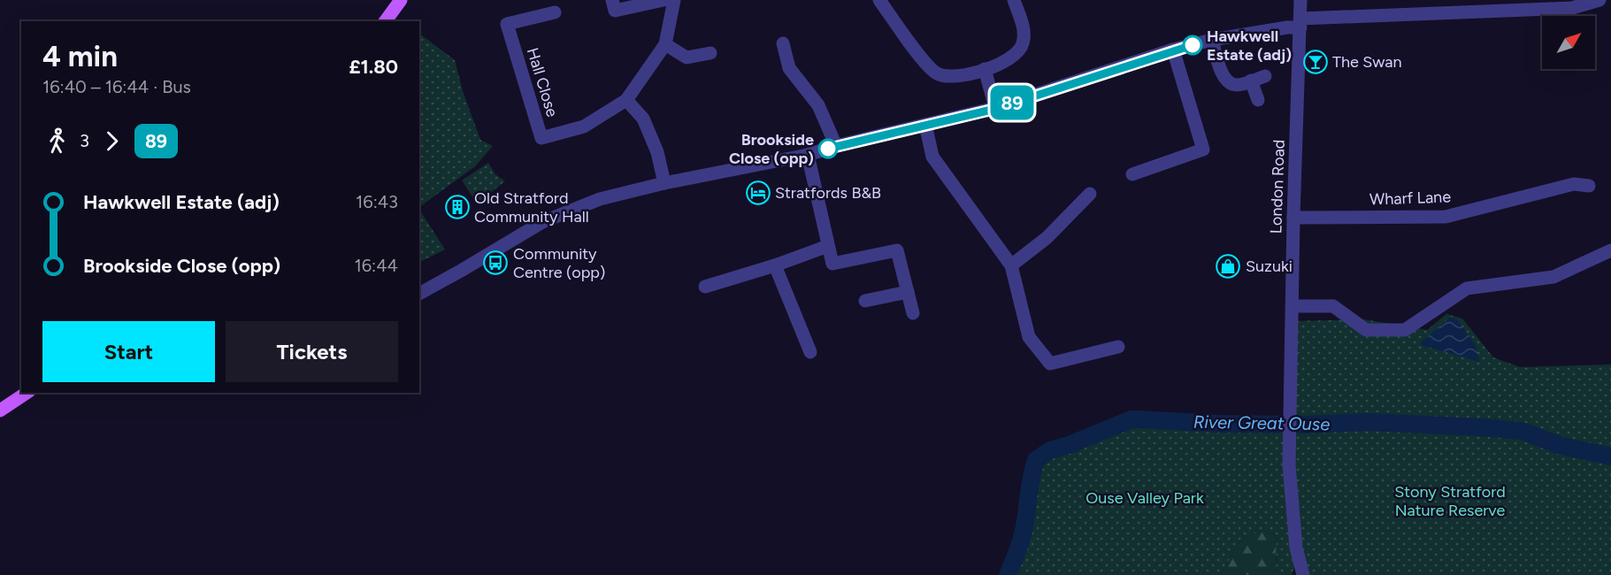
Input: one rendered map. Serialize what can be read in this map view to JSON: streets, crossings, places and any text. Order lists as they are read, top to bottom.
{
  "streets": {
    "street": ["Hall Close", "London Road", "Wharf Lane"]
  },
  "crossings": [
    ["London Road", "Wharf Lane"]
  ],
  "water": ["River Great Ouse"],
  "parks": ["Stony Stratford Nature Reserve", "Ouse Valley Park"],
  "places": {
    "other": ["Hawkwell Estate (adj)", "Brookside Close (opp)"],
    "bar": ["The Swan"],
    "hotel": ["Stratfords B&B"],
    "building": ["Old Stratford Community Hall"],
    "bus stop": ["Community Centre (opp)"],
    "shop": ["Suzuki"]
  },
  "lines": ["bus line 89"],
  "north": "top right",
  "page": {
    "on_map": "89",
    "heading": ["4 min", "16:40 – 16:44 · Bus", "£1.80"],
    "legs": ["3", "89"],
    "list": [
      {
        "name": "Hawkwell Estate (adj)",
        "value": "16:43"
      },
      {
        "name": "Brookside Close (opp)",
        "value": "16:44"
      }
    ],
    "buttons": ["Start", "Tickets"]
  }
}
